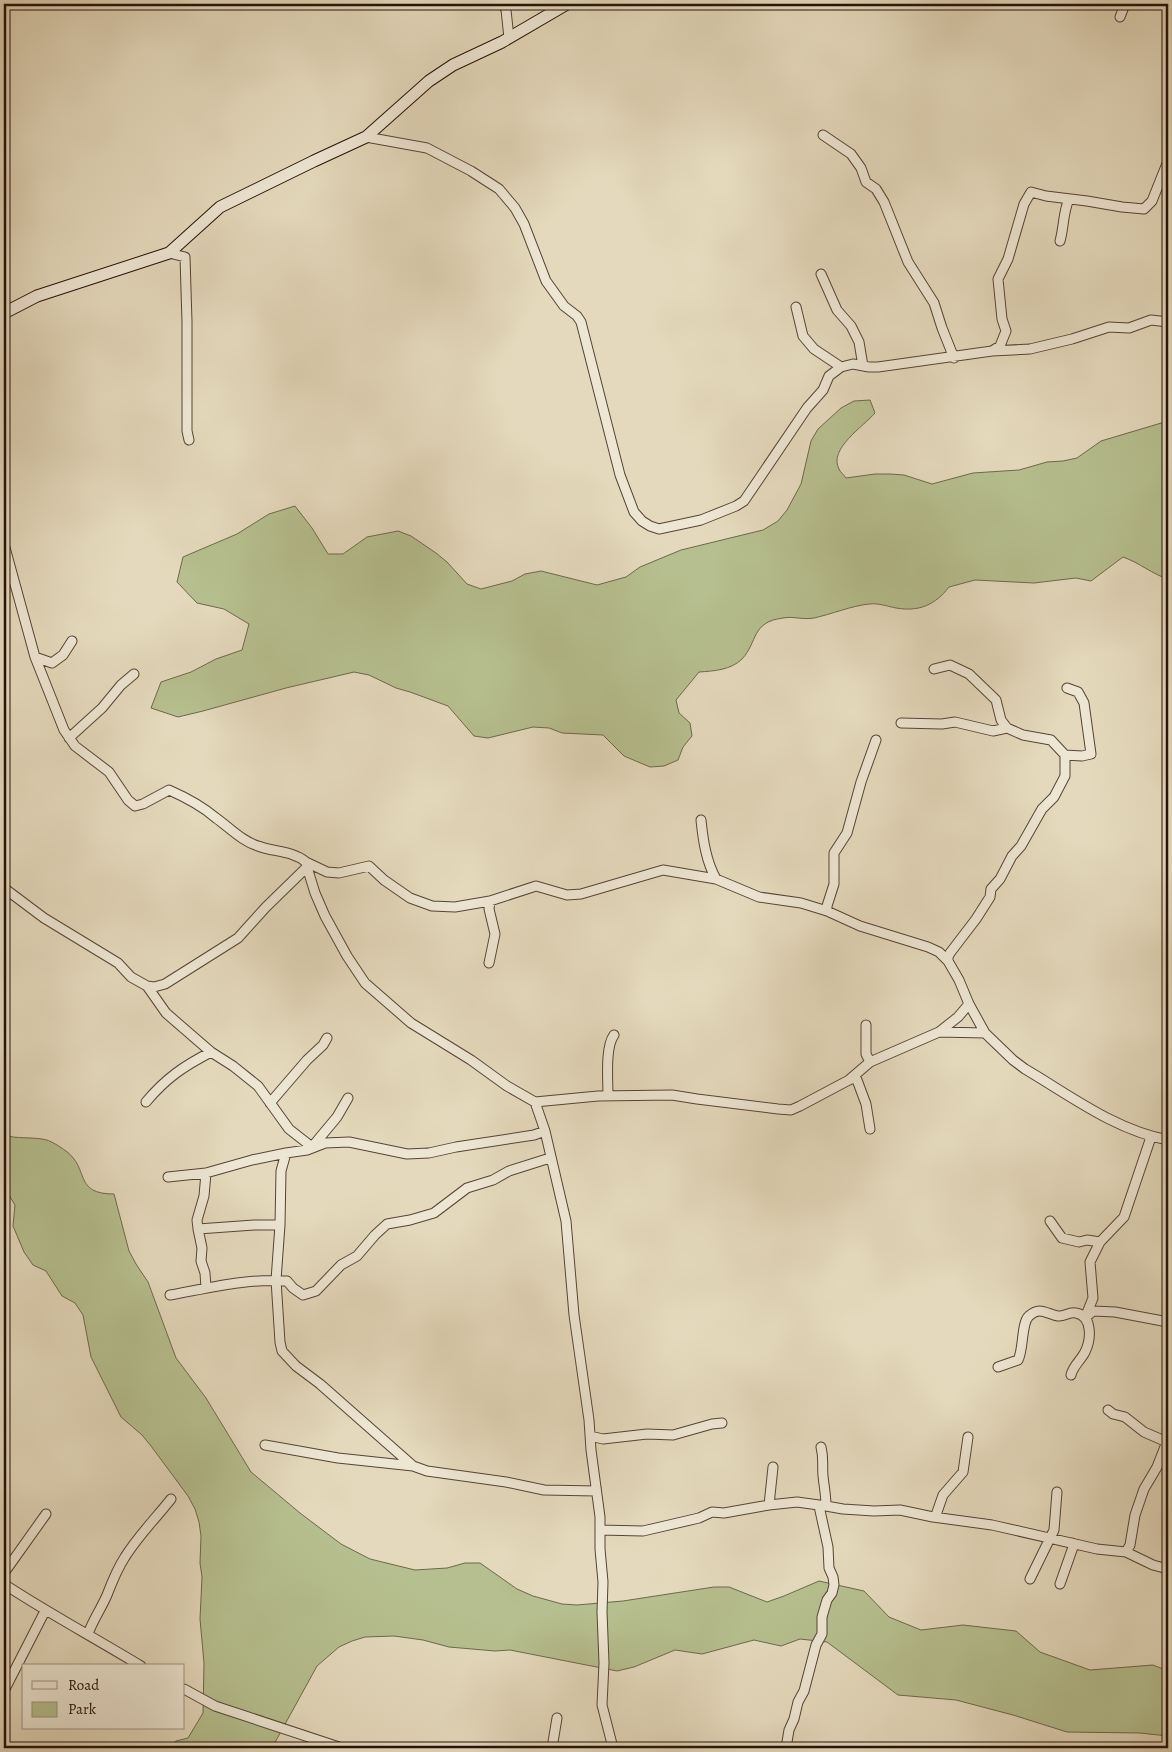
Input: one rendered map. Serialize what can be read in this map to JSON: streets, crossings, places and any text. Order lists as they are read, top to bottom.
{
  "legend": ["Road", "Park"]
}
